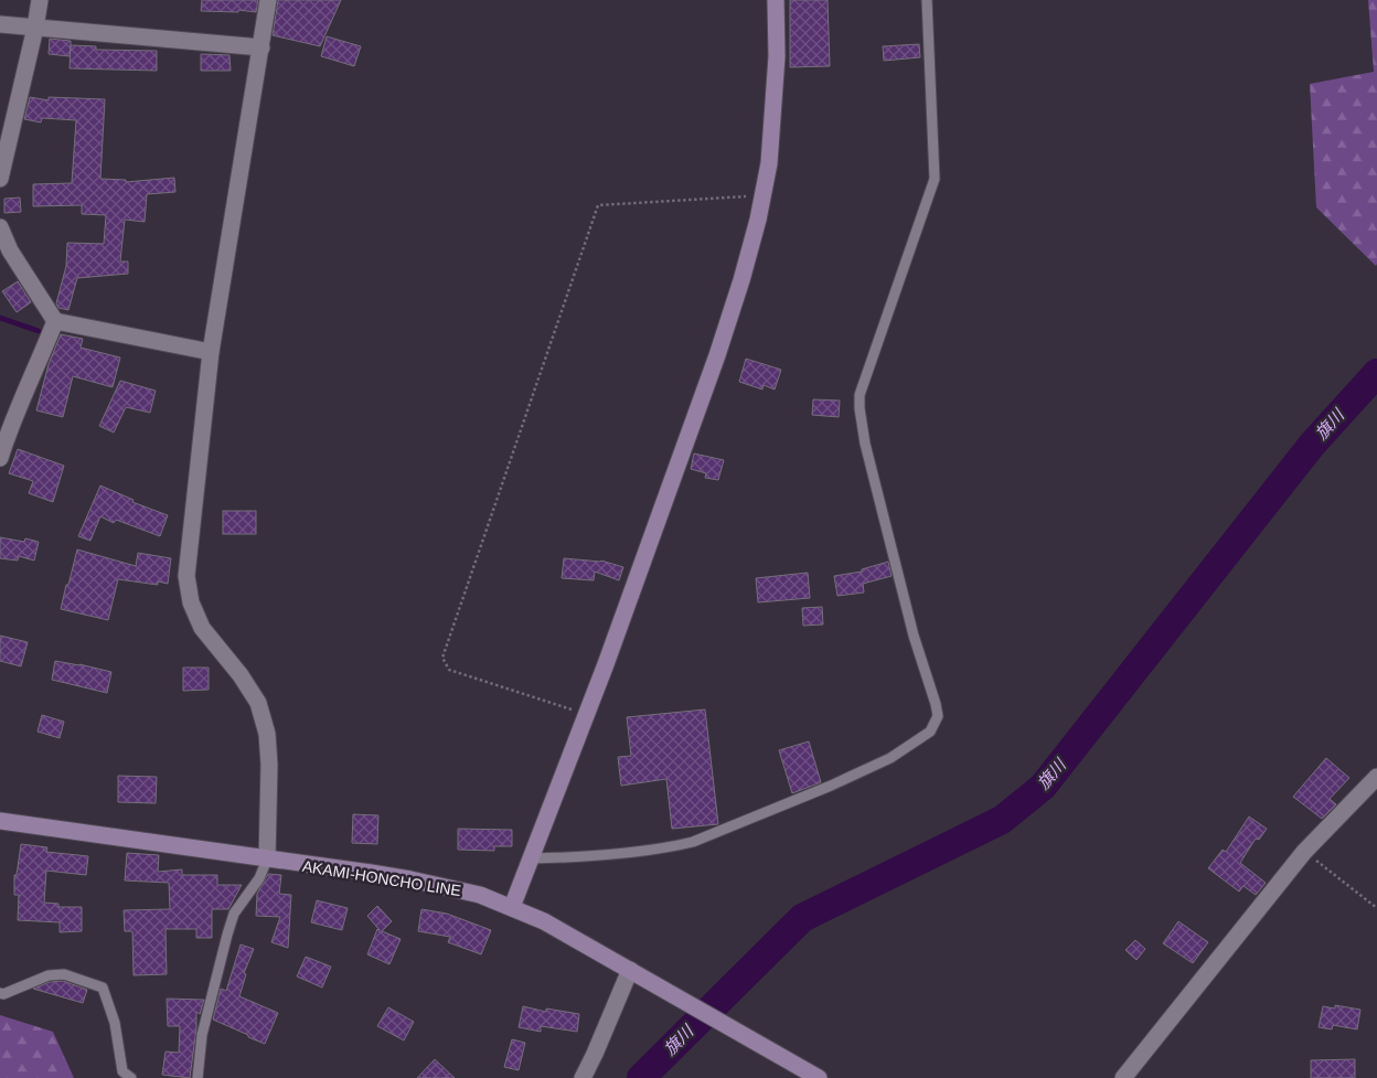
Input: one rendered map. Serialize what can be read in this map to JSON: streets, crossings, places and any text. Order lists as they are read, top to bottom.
{
  "streets": {
    "street": ["AKAMI-HONCHO LINE"]
  },
  "water": ["旗川"]
}
